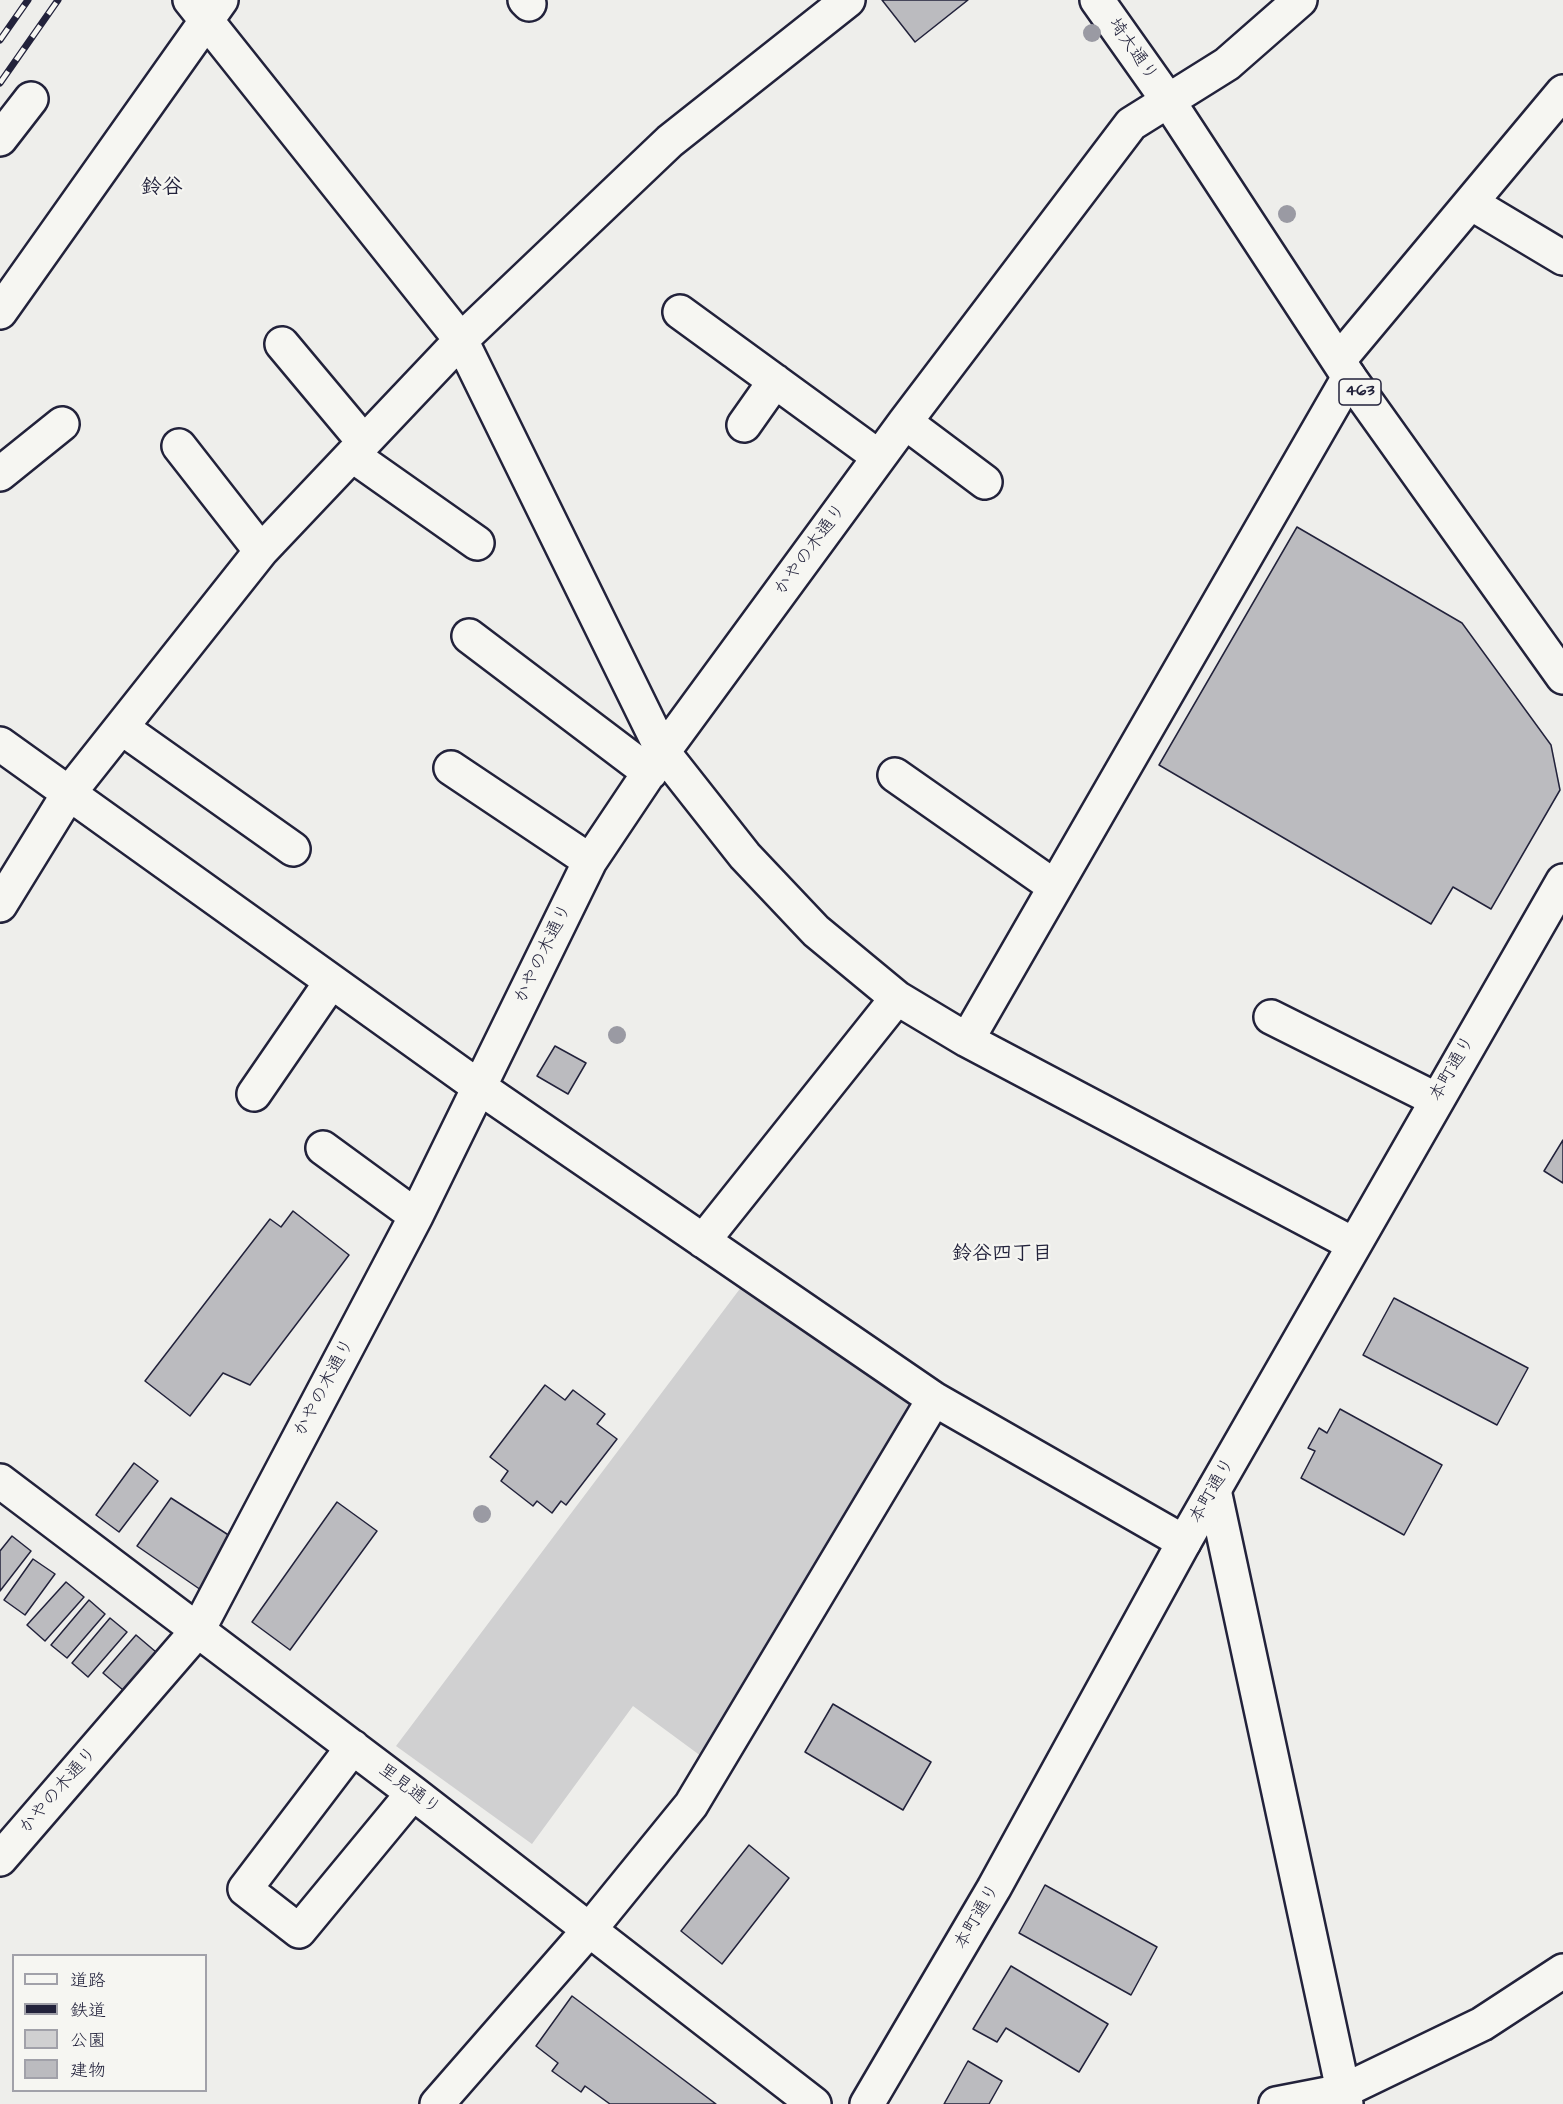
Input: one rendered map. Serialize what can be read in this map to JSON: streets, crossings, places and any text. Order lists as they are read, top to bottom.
{
  "streets": {
    "main road": [
      "埼大通り",
      "463",
      "かやの木通り",
      "本町通り",
      "里見通り"
    ]
  },
  "crossings": [
    ["埼大通り", "463"],
    ["埼大通り", "かやの木通り"],
    ["463", "かやの木通り"],
    ["かやの木通り", "里見通り"]
  ],
  "districts": ["鈴谷", "鈴谷四丁目"],
  "legend": [
    "道路",
    "鉄道",
    "公園",
    "建物"
  ]
}
